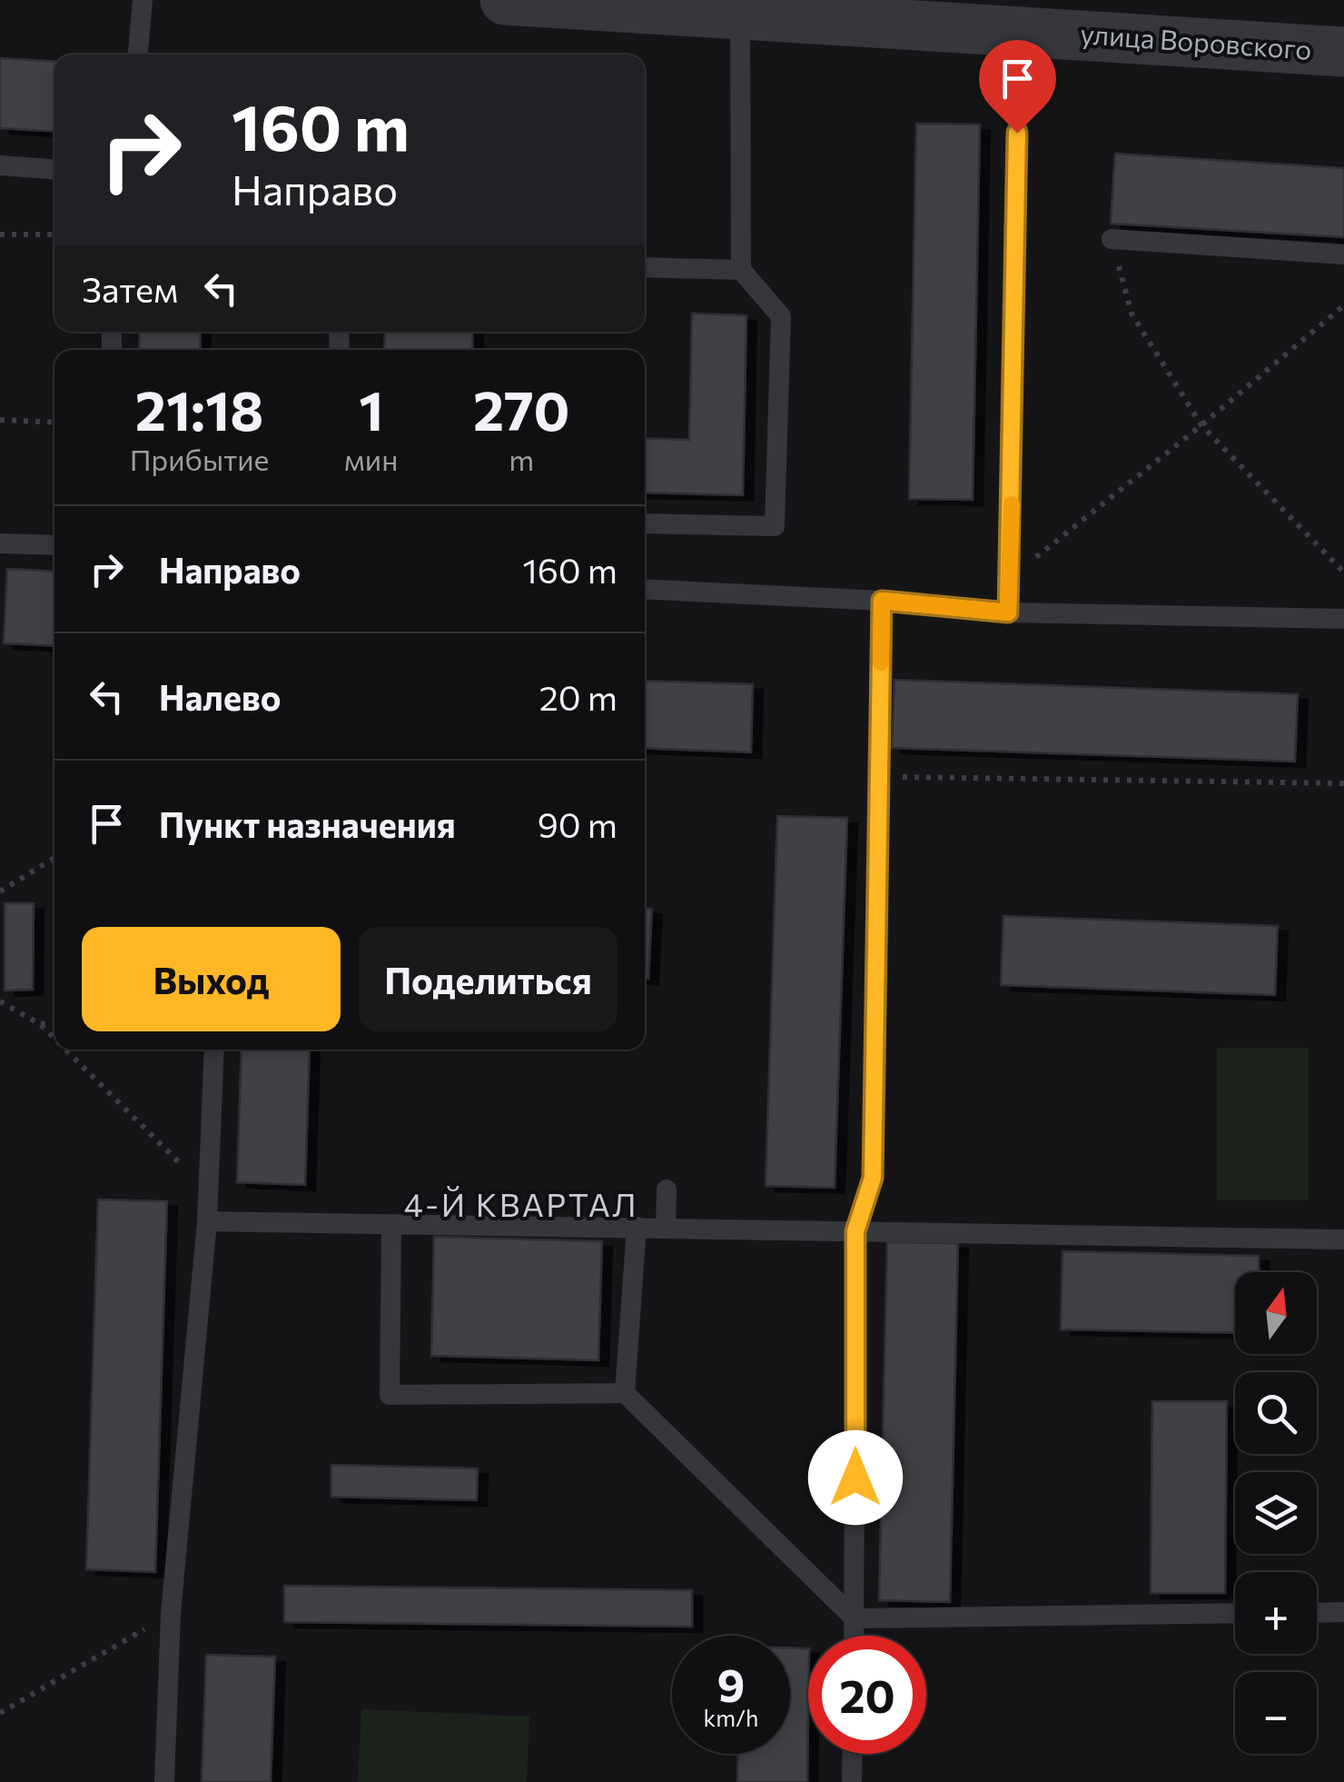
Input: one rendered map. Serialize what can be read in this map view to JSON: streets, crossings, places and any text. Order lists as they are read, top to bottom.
{
  "streets": {
    "street": ["улица Воровского"]
  },
  "districts": ["4-Й КВАРТАЛ"],
  "north": "top",
  "page": {
    "turn": ["160 m", "Направо"],
    "then": "Затем",
    "eta": [
      "21:18",
      "Прибытие",
      "1",
      "мин",
      "270",
      "m"
    ],
    "list": [
      {
        "name": "Направо",
        "value": "160 m"
      },
      {
        "name": "Налево",
        "value": "20 m"
      },
      {
        "name": "Пункт назначения",
        "value": "90 m"
      }
    ],
    "buttons": ["Выход", "Поделиться"],
    "map_buttons": ["+", "−"],
    "speed": "9 km/h",
    "limit": "20"
  }
}
